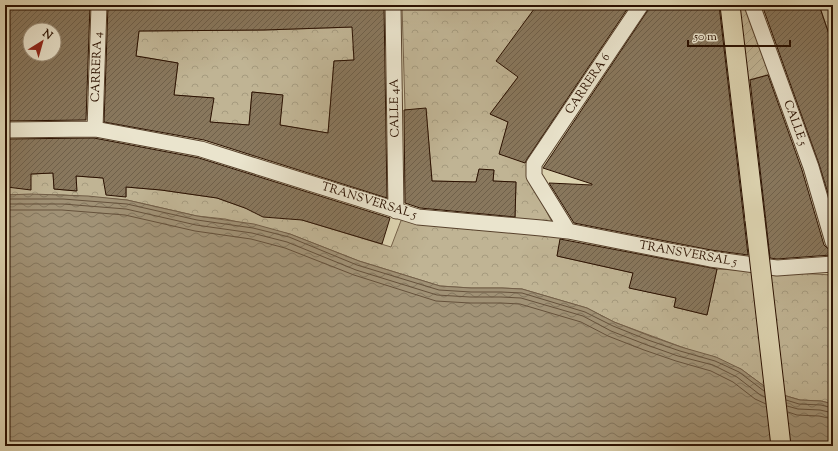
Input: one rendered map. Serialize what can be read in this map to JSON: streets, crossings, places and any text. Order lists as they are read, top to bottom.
{
  "streets": {
    "street": [
      "CARRERA 4",
      "CARRERA 6",
      "CALLE 4A",
      "CALLE 5",
      "TRANSVERSAL 5"
    ]
  },
  "crossings": [
    ["CARRERA 4", "TRANSVERSAL 5"],
    ["CARRERA 6", "TRANSVERSAL 5"],
    ["CALLE 4A", "TRANSVERSAL 5"]
  ],
  "scale_bar": "50 m",
  "north": "top right"
}
